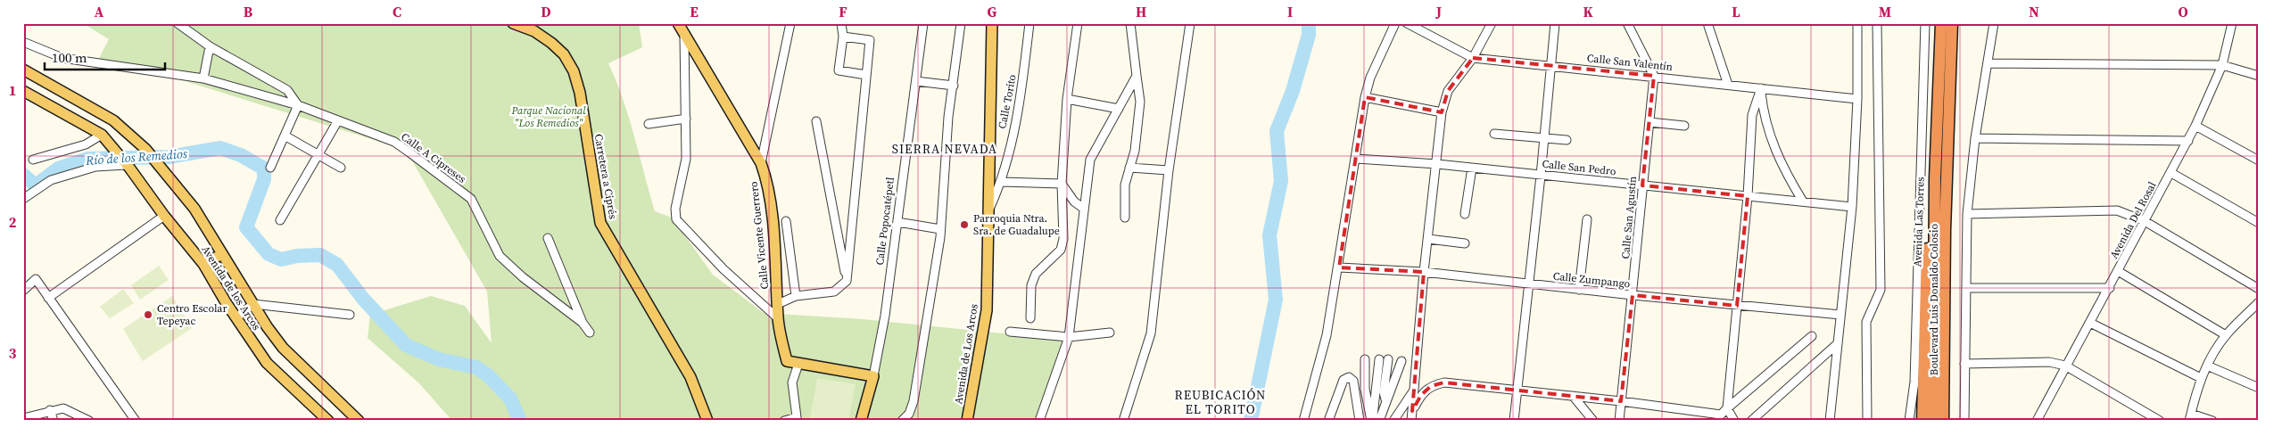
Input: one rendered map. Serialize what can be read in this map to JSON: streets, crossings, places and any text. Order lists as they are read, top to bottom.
{
  "streets": {
    "highway": ["Avenida Las Torres", "Boulevard Luis Donaldo Colosio"],
    "main road": [
      "Carretera a Ciprés",
      "Calle Popocatépetl",
      "Calle Vicente Guerrero",
      "Avenida de los Arcos",
      "Avenida de Los Arcos"
    ],
    "street": [
      "Calle San Valentín",
      "Calle Torito",
      "Calle A Cipreses",
      "Calle San Pedro",
      "Calle San Agustín",
      "Avenida Del Rosal",
      "Calle Zumpango"
    ]
  },
  "crossings": [
    ["Calle San Valentín", "Calle San Agustín"],
    ["Calle Torito", "Avenida de Los Arcos"],
    ["Calle San Pedro", "Calle San Agustín"],
    ["Calle San Agustín", "Calle Zumpango"],
    ["Avenida Las Torres", "Boulevard Luis Donaldo Colosio"]
  ],
  "districts": ["SIERRA NEVADA", "REUBICACIÓN EL TORITO"],
  "water": ["Río de los Remedios"],
  "parks": ["Parque Nacional \"Los Remedios\""],
  "places": ["Parroquia Ntra. Sra. de Guadalupe", "Centro Escolar Tepeyac"],
  "scale_bar": "100 m",
  "grid": {
    "columns": [
      "A",
      "B",
      "C",
      "D",
      "E",
      "F",
      "G",
      "H",
      "I",
      "J",
      "K",
      "L",
      "M",
      "N",
      "O"
    ],
    "rows": ["1", "2", "3"]
  }
}
